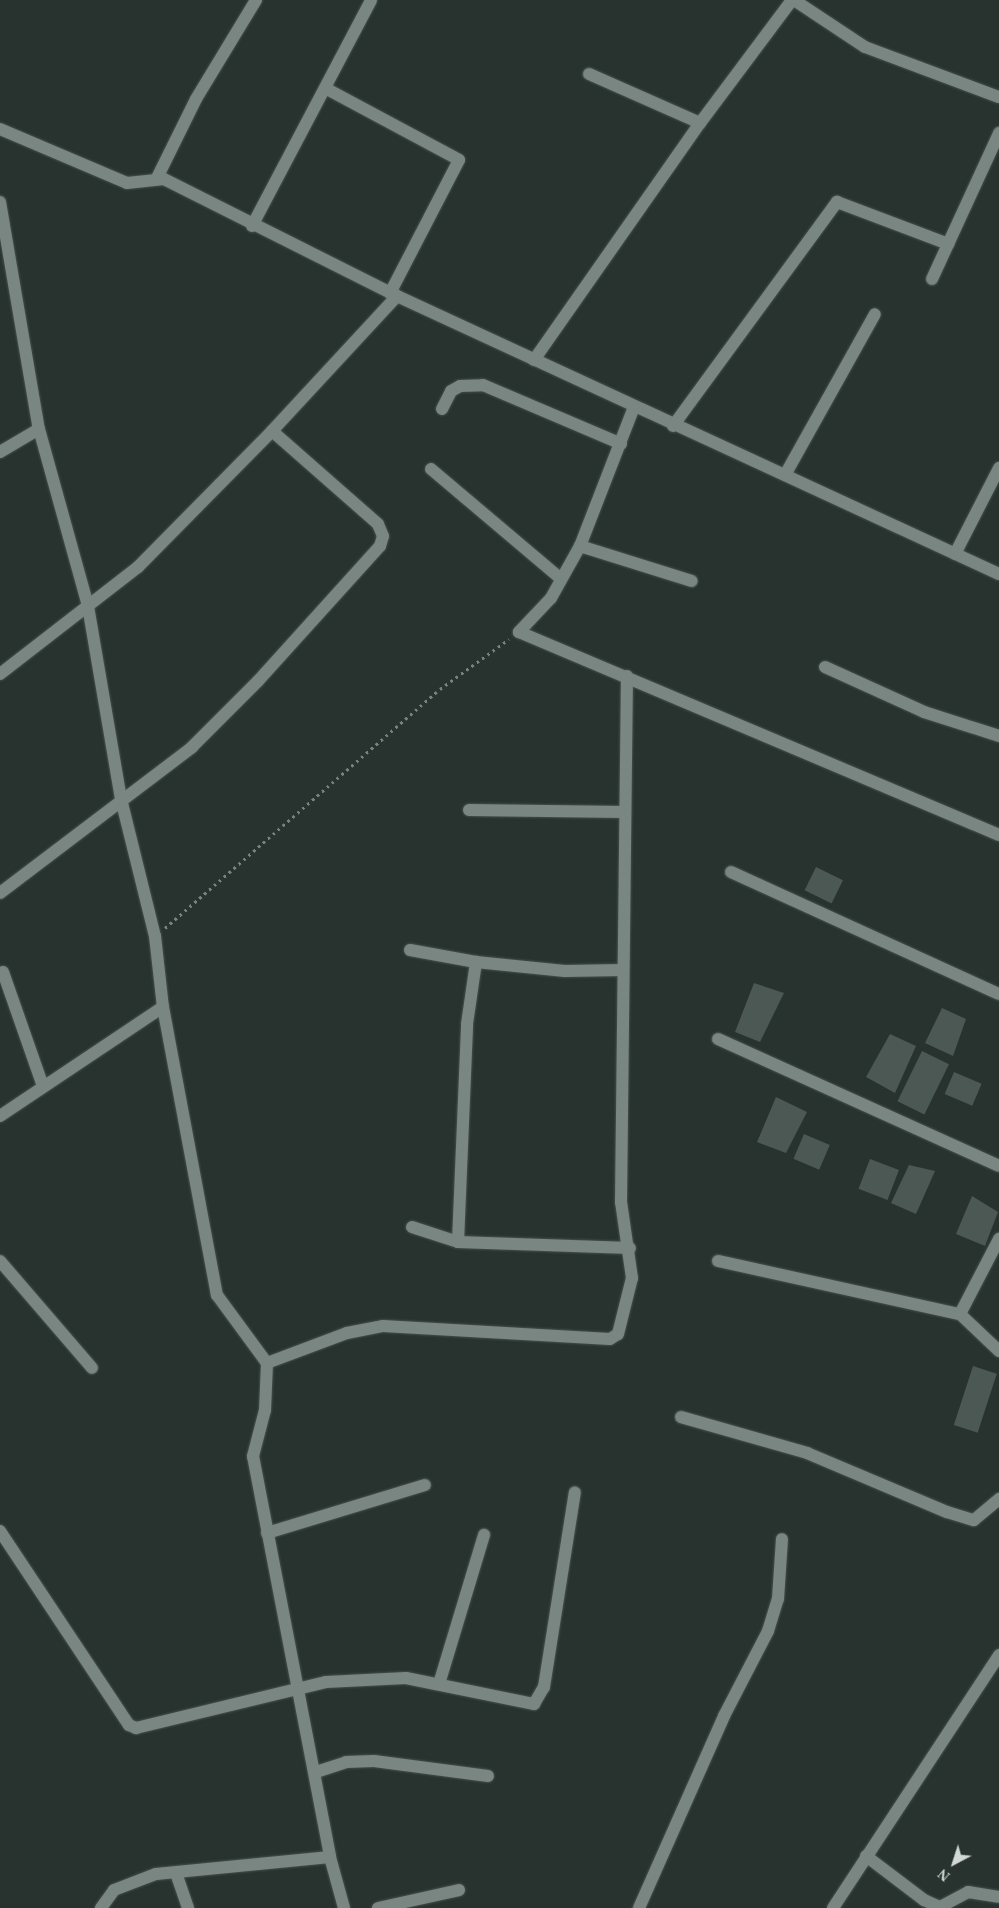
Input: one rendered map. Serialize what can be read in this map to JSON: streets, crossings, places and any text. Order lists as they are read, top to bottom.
{
  "north": "bottom left"
}
